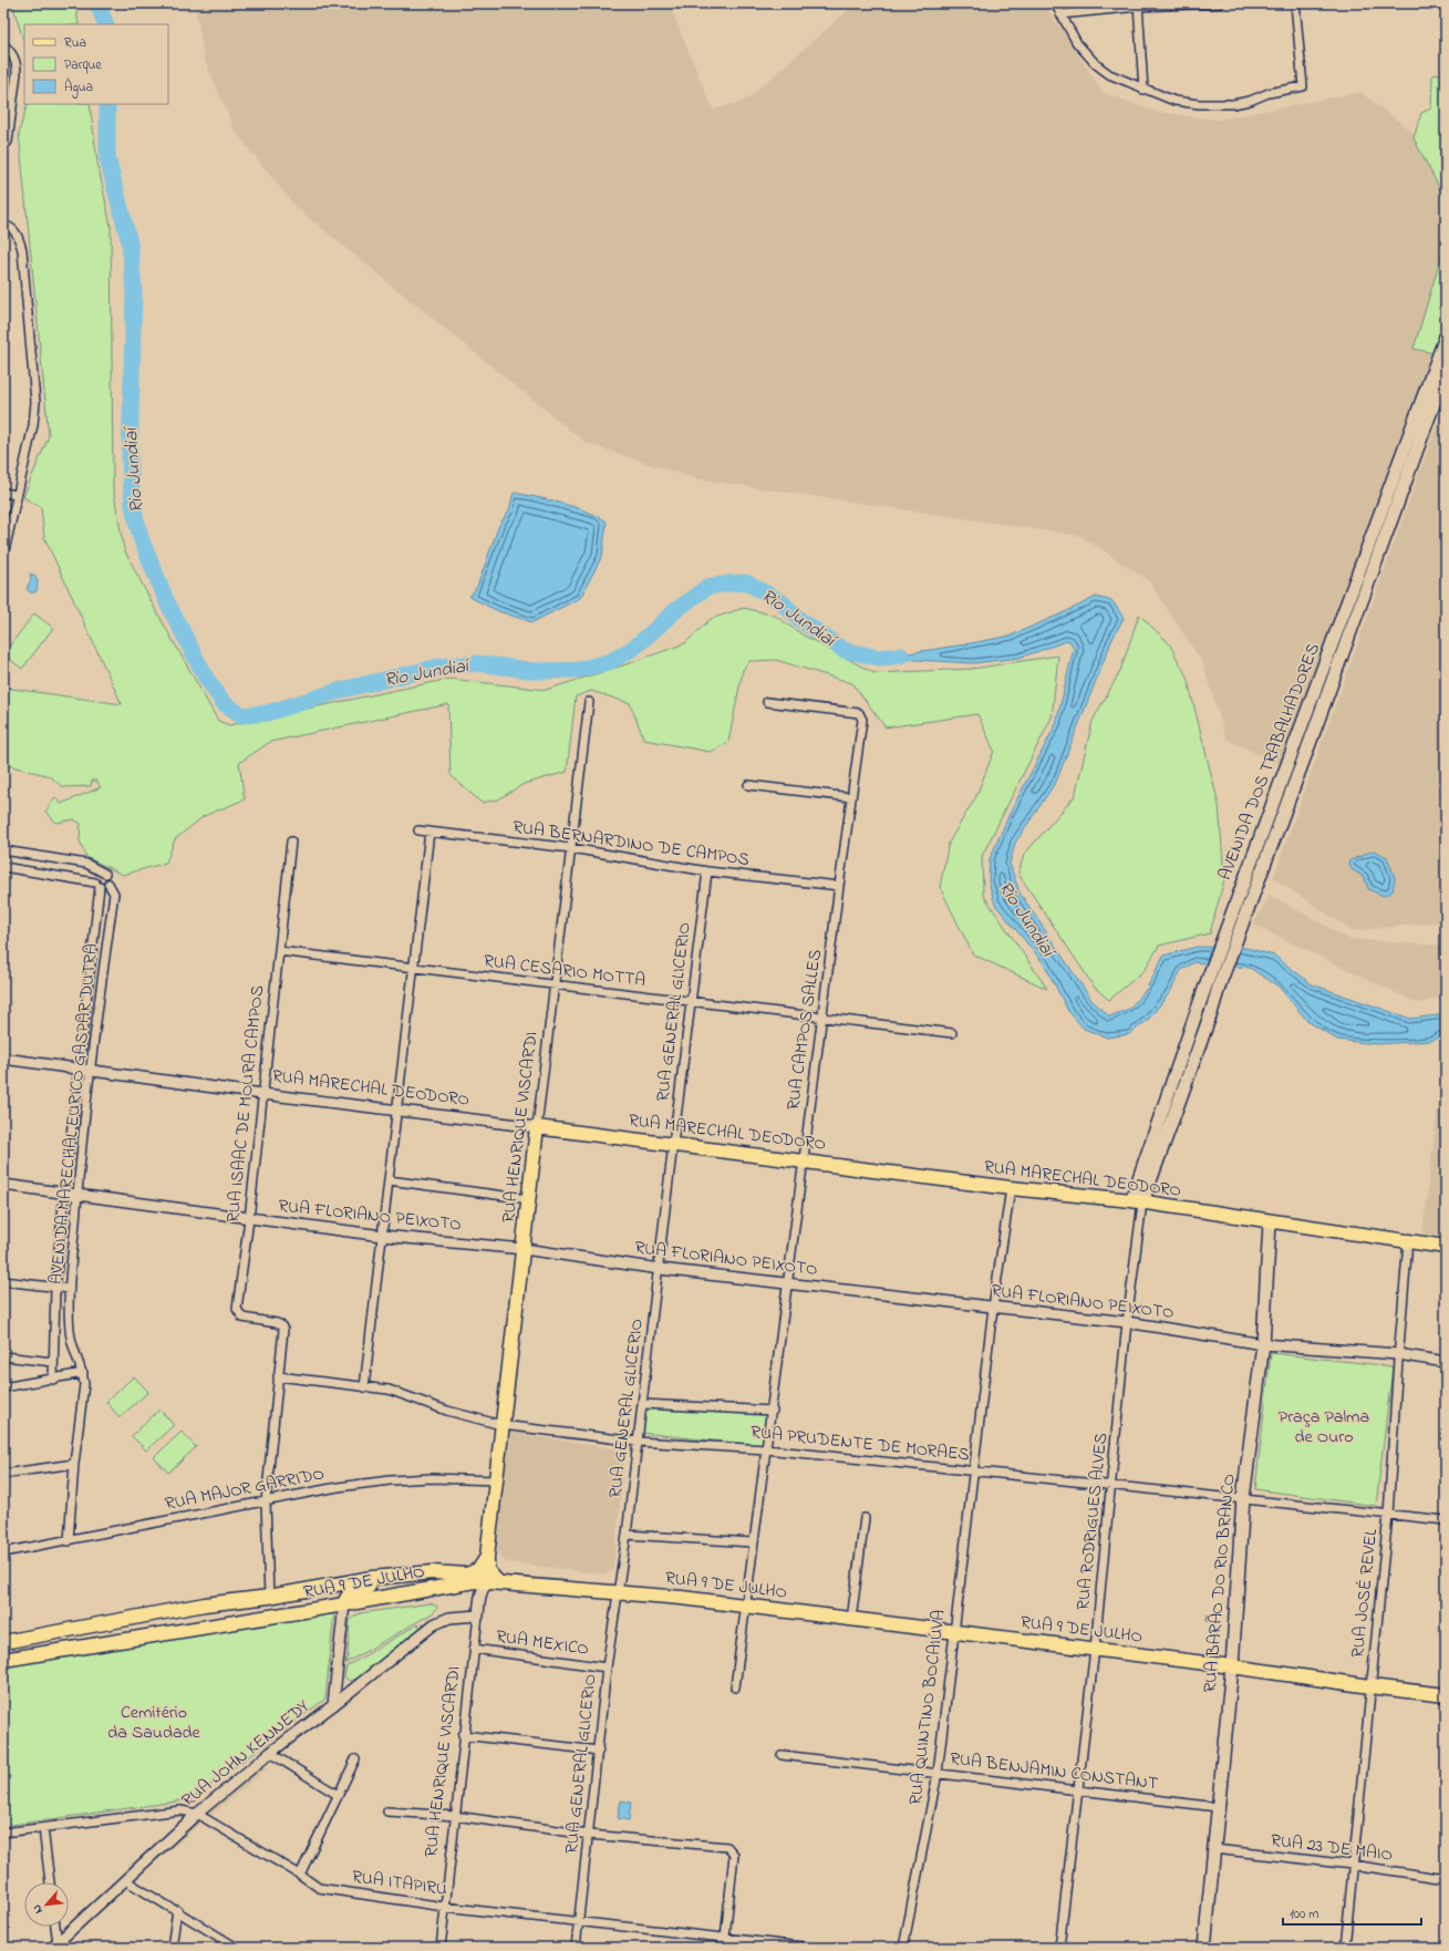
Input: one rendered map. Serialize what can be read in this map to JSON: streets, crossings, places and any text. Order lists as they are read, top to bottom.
{
  "streets": {
    "main road": [
      "AVENIDA DOS TRABALHADORES",
      "RUA MARECHAL DEODORO",
      "RUA HENRIQUE VISCARDI",
      "RUA 9 DE JULHO",
      "RUA BARÃO DO RIO BRANCO"
    ],
    "street": [
      "RUA BERNARDINO DE CAMPOS",
      "RUA CESARIO MOTTA",
      "RUA GENERAL GLICERIO",
      "RUA CAMPOS SALLES",
      "RUA ISAAC DE MOURA CAMPOS",
      "AVENIDA MARECHAL EURICO GASPAR DUTRA",
      "RUA FLORIANO PEIXOTO",
      "RUA PRUDENTE DE MORAES",
      "RUA MAJOR GARRIDO",
      "RUA RODRIGUES ALVES",
      "RUA JOSÉ REVEL",
      "RUA MEXICO",
      "RUA QUINTINO BOCAIÚVA",
      "RUA JOHN KENNEDY",
      "RUA BENJAMIN CONSTANT",
      "RUA 23 DE MAIO",
      "RUA ITAPIRU"
    ]
  },
  "crossings": [
    ["AVENIDA DOS TRABALHADORES", "RUA MARECHAL DEODORO"],
    ["AVENIDA DOS TRABALHADORES", "RUA RODRIGUES ALVES"],
    ["RUA BERNARDINO DE CAMPOS", "RUA GENERAL GLICERIO"],
    ["RUA BERNARDINO DE CAMPOS", "RUA CAMPOS SALLES"],
    ["RUA BERNARDINO DE CAMPOS", "RUA HENRIQUE VISCARDI"],
    ["RUA CESARIO MOTTA", "RUA GENERAL GLICERIO"],
    ["RUA CESARIO MOTTA", "RUA CAMPOS SALLES"],
    ["RUA CESARIO MOTTA", "RUA ISAAC DE MOURA CAMPOS"],
    ["RUA CESARIO MOTTA", "RUA HENRIQUE VISCARDI"],
    ["RUA GENERAL GLICERIO", "RUA MARECHAL DEODORO"],
    ["RUA GENERAL GLICERIO", "RUA FLORIANO PEIXOTO"],
    ["RUA GENERAL GLICERIO", "RUA PRUDENTE DE MORAES"],
    ["RUA GENERAL GLICERIO", "RUA 9 DE JULHO"],
    ["RUA GENERAL GLICERIO", "RUA MEXICO"],
    ["RUA GENERAL GLICERIO", "RUA ITAPIRU"],
    ["RUA CAMPOS SALLES", "RUA MARECHAL DEODORO"],
    ["RUA CAMPOS SALLES", "RUA FLORIANO PEIXOTO"],
    ["RUA CAMPOS SALLES", "RUA PRUDENTE DE MORAES"],
    ["RUA CAMPOS SALLES", "RUA 9 DE JULHO"],
    ["RUA MARECHAL DEODORO", "RUA ISAAC DE MOURA CAMPOS"],
    ["RUA MARECHAL DEODORO", "AVENIDA MARECHAL EURICO GASPAR DUTRA"],
    ["RUA MARECHAL DEODORO", "RUA HENRIQUE VISCARDI"],
    ["RUA MARECHAL DEODORO", "RUA RODRIGUES ALVES"],
    ["RUA MARECHAL DEODORO", "RUA BARÃO DO RIO BRANCO"],
    ["RUA MARECHAL DEODORO", "RUA JOSÉ REVEL"],
    ["RUA MARECHAL DEODORO", "RUA QUINTINO BOCAIÚVA"],
    ["RUA ISAAC DE MOURA CAMPOS", "RUA FLORIANO PEIXOTO"],
    ["RUA ISAAC DE MOURA CAMPOS", "RUA PRUDENTE DE MORAES"],
    ["AVENIDA MARECHAL EURICO GASPAR DUTRA", "RUA FLORIANO PEIXOTO"],
    ["AVENIDA MARECHAL EURICO GASPAR DUTRA", "RUA MAJOR GARRIDO"],
    ["RUA HENRIQUE VISCARDI", "RUA FLORIANO PEIXOTO"],
    ["RUA HENRIQUE VISCARDI", "RUA PRUDENTE DE MORAES"],
    ["RUA HENRIQUE VISCARDI", "RUA MAJOR GARRIDO"],
    ["RUA HENRIQUE VISCARDI", "RUA 9 DE JULHO"],
    ["RUA HENRIQUE VISCARDI", "RUA MEXICO"],
    ["RUA HENRIQUE VISCARDI", "RUA JOHN KENNEDY"],
    ["RUA HENRIQUE VISCARDI", "RUA ITAPIRU"],
    ["RUA FLORIANO PEIXOTO", "RUA RODRIGUES ALVES"],
    ["RUA FLORIANO PEIXOTO", "RUA BARÃO DO RIO BRANCO"],
    ["RUA FLORIANO PEIXOTO", "RUA JOSÉ REVEL"],
    ["RUA FLORIANO PEIXOTO", "RUA QUINTINO BOCAIÚVA"],
    ["RUA PRUDENTE DE MORAES", "RUA RODRIGUES ALVES"],
    ["RUA PRUDENTE DE MORAES", "RUA BARÃO DO RIO BRANCO"],
    ["RUA PRUDENTE DE MORAES", "RUA JOSÉ REVEL"],
    ["RUA PRUDENTE DE MORAES", "RUA QUINTINO BOCAIÚVA"],
    ["RUA RODRIGUES ALVES", "RUA 9 DE JULHO"],
    ["RUA RODRIGUES ALVES", "RUA BENJAMIN CONSTANT"],
    ["RUA 9 DE JULHO", "RUA BARÃO DO RIO BRANCO"],
    ["RUA 9 DE JULHO", "RUA JOSÉ REVEL"],
    ["RUA 9 DE JULHO", "RUA QUINTINO BOCAIÚVA"],
    ["RUA BARÃO DO RIO BRANCO", "RUA BENJAMIN CONSTANT"],
    ["RUA BARÃO DO RIO BRANCO", "RUA 23 DE MAIO"],
    ["RUA JOSÉ REVEL", "RUA 23 DE MAIO"],
    ["RUA QUINTINO BOCAIÚVA", "RUA BENJAMIN CONSTANT"],
    ["RUA JOHN KENNEDY", "RUA ITAPIRU"]
  ],
  "water": ["Rio Jundiaí"],
  "parks": ["Praça Palma de Ouro", "Cemitério da Saudade"],
  "legend": ["Rua", "Parque", "Água"],
  "scale_bar": "100 m",
  "north": "bottom left"
}
